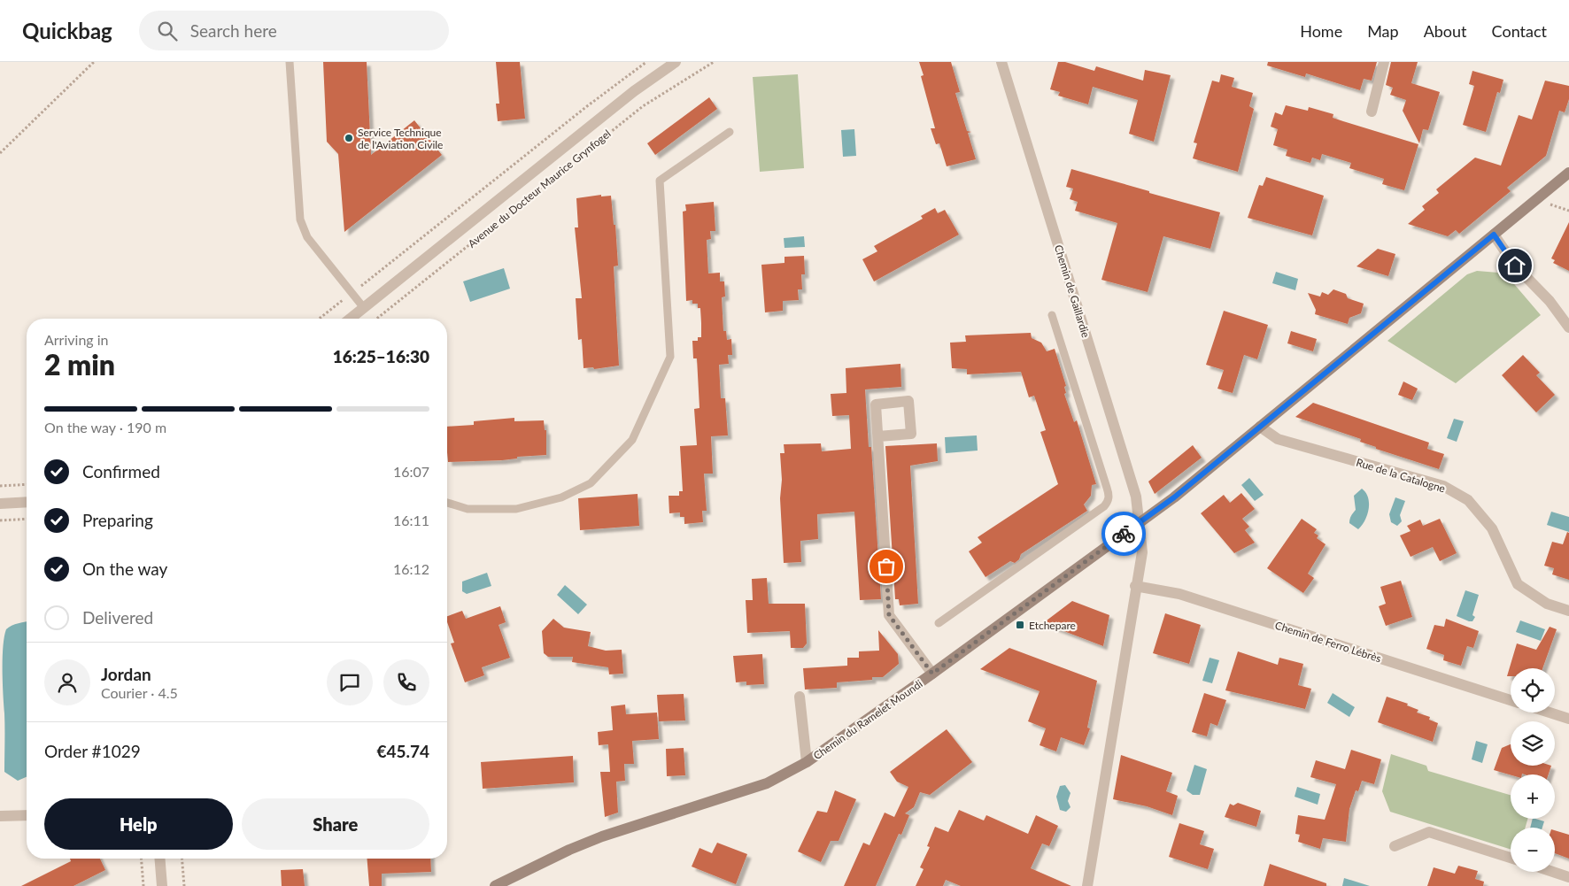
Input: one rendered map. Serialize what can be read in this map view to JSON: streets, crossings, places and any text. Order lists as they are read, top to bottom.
{
  "streets": {
    "main road": ["Chemin du Ramelet Moundi"],
    "street": [
      "Avenue du Docteur Maurice Grynfogel",
      "Chemin de Gaillardie",
      "Rue de la Catalogne",
      "Chemin de Ferro Lébrès"
    ]
  },
  "crossings": [
    ["Chemin de Gaillardie", "Chemin du Ramelet Moundi"],
    ["Rue de la Catalogne", "Chemin du Ramelet Moundi"]
  ],
  "places": {
    "other": ["Service Technique de l'Aviation Civile"],
    "transit": ["Etchepare"]
  },
  "page": {
    "header": "Quickbag",
    "search": "Search here",
    "nav": [
      "Home",
      "Map",
      "About",
      "Contact"
    ],
    "heading": ["2 min", "Arriving in", "16:25–16:30"],
    "panel": [
      "Jordan",
      "Courier · 4.5",
      "Order #1029",
      "€45.74"
    ],
    "bar": "On the way · 190 m",
    "list": [
      ["Confirmed", "16:07"],
      ["Preparing", "16:11"],
      ["On the way", "16:12"],
      "Delivered"
    ],
    "map_buttons": ["+", "−"],
    "buttons": ["Help", "Share"]
  }
}
